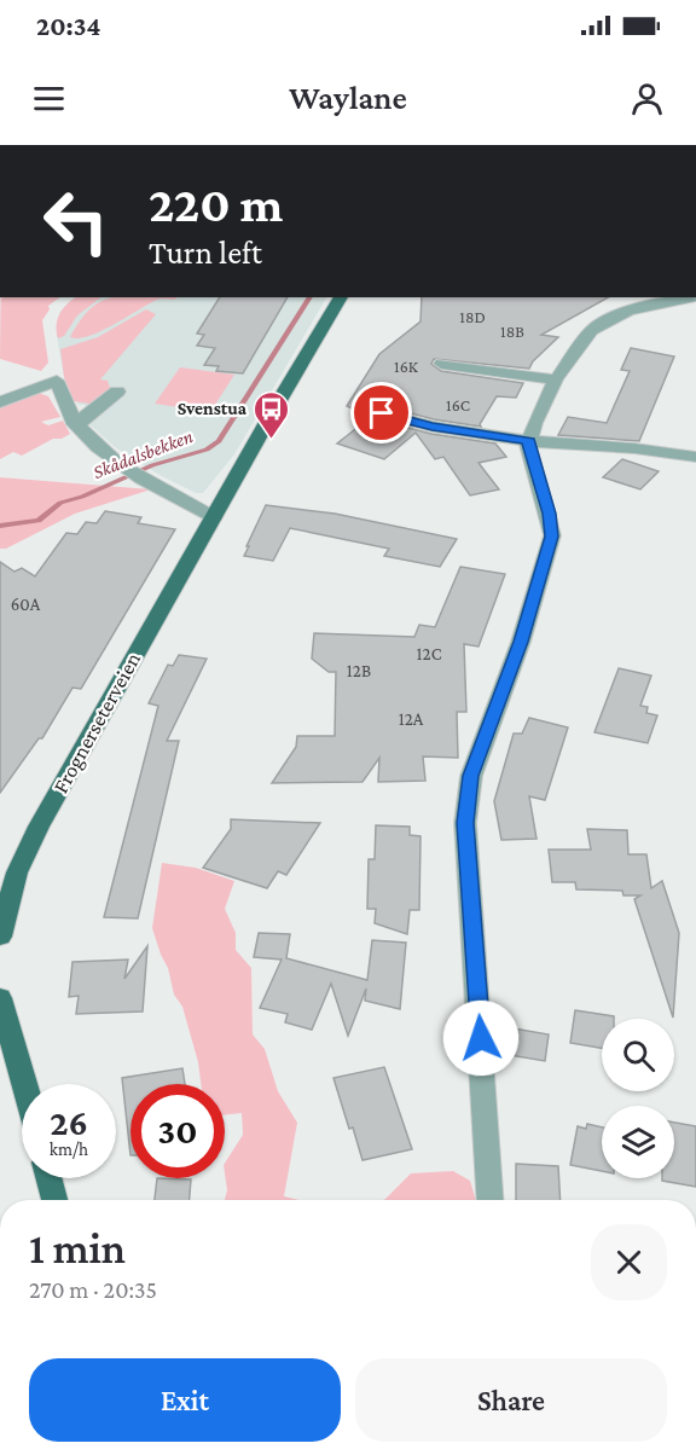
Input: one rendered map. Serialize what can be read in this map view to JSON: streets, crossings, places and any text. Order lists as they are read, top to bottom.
{
  "streets": {
    "main road": ["Frognerseterveien"]
  },
  "water": ["Skådalsbekken"],
  "places": {
    "bus stop": ["Svenstua"]
  },
  "house_numbers": [
    "18D",
    "18B",
    "16K",
    "16C",
    "60A",
    "12C",
    "12B",
    "12A"
  ],
  "page": {
    "status": "20:34",
    "header": "Waylane",
    "turn": ["220 m", "Turn left"],
    "speed": "26 km/h",
    "limit": "30",
    "heading": ["1 min", "270 m · 20:35"],
    "buttons": ["Exit", "Share"]
  }
}
